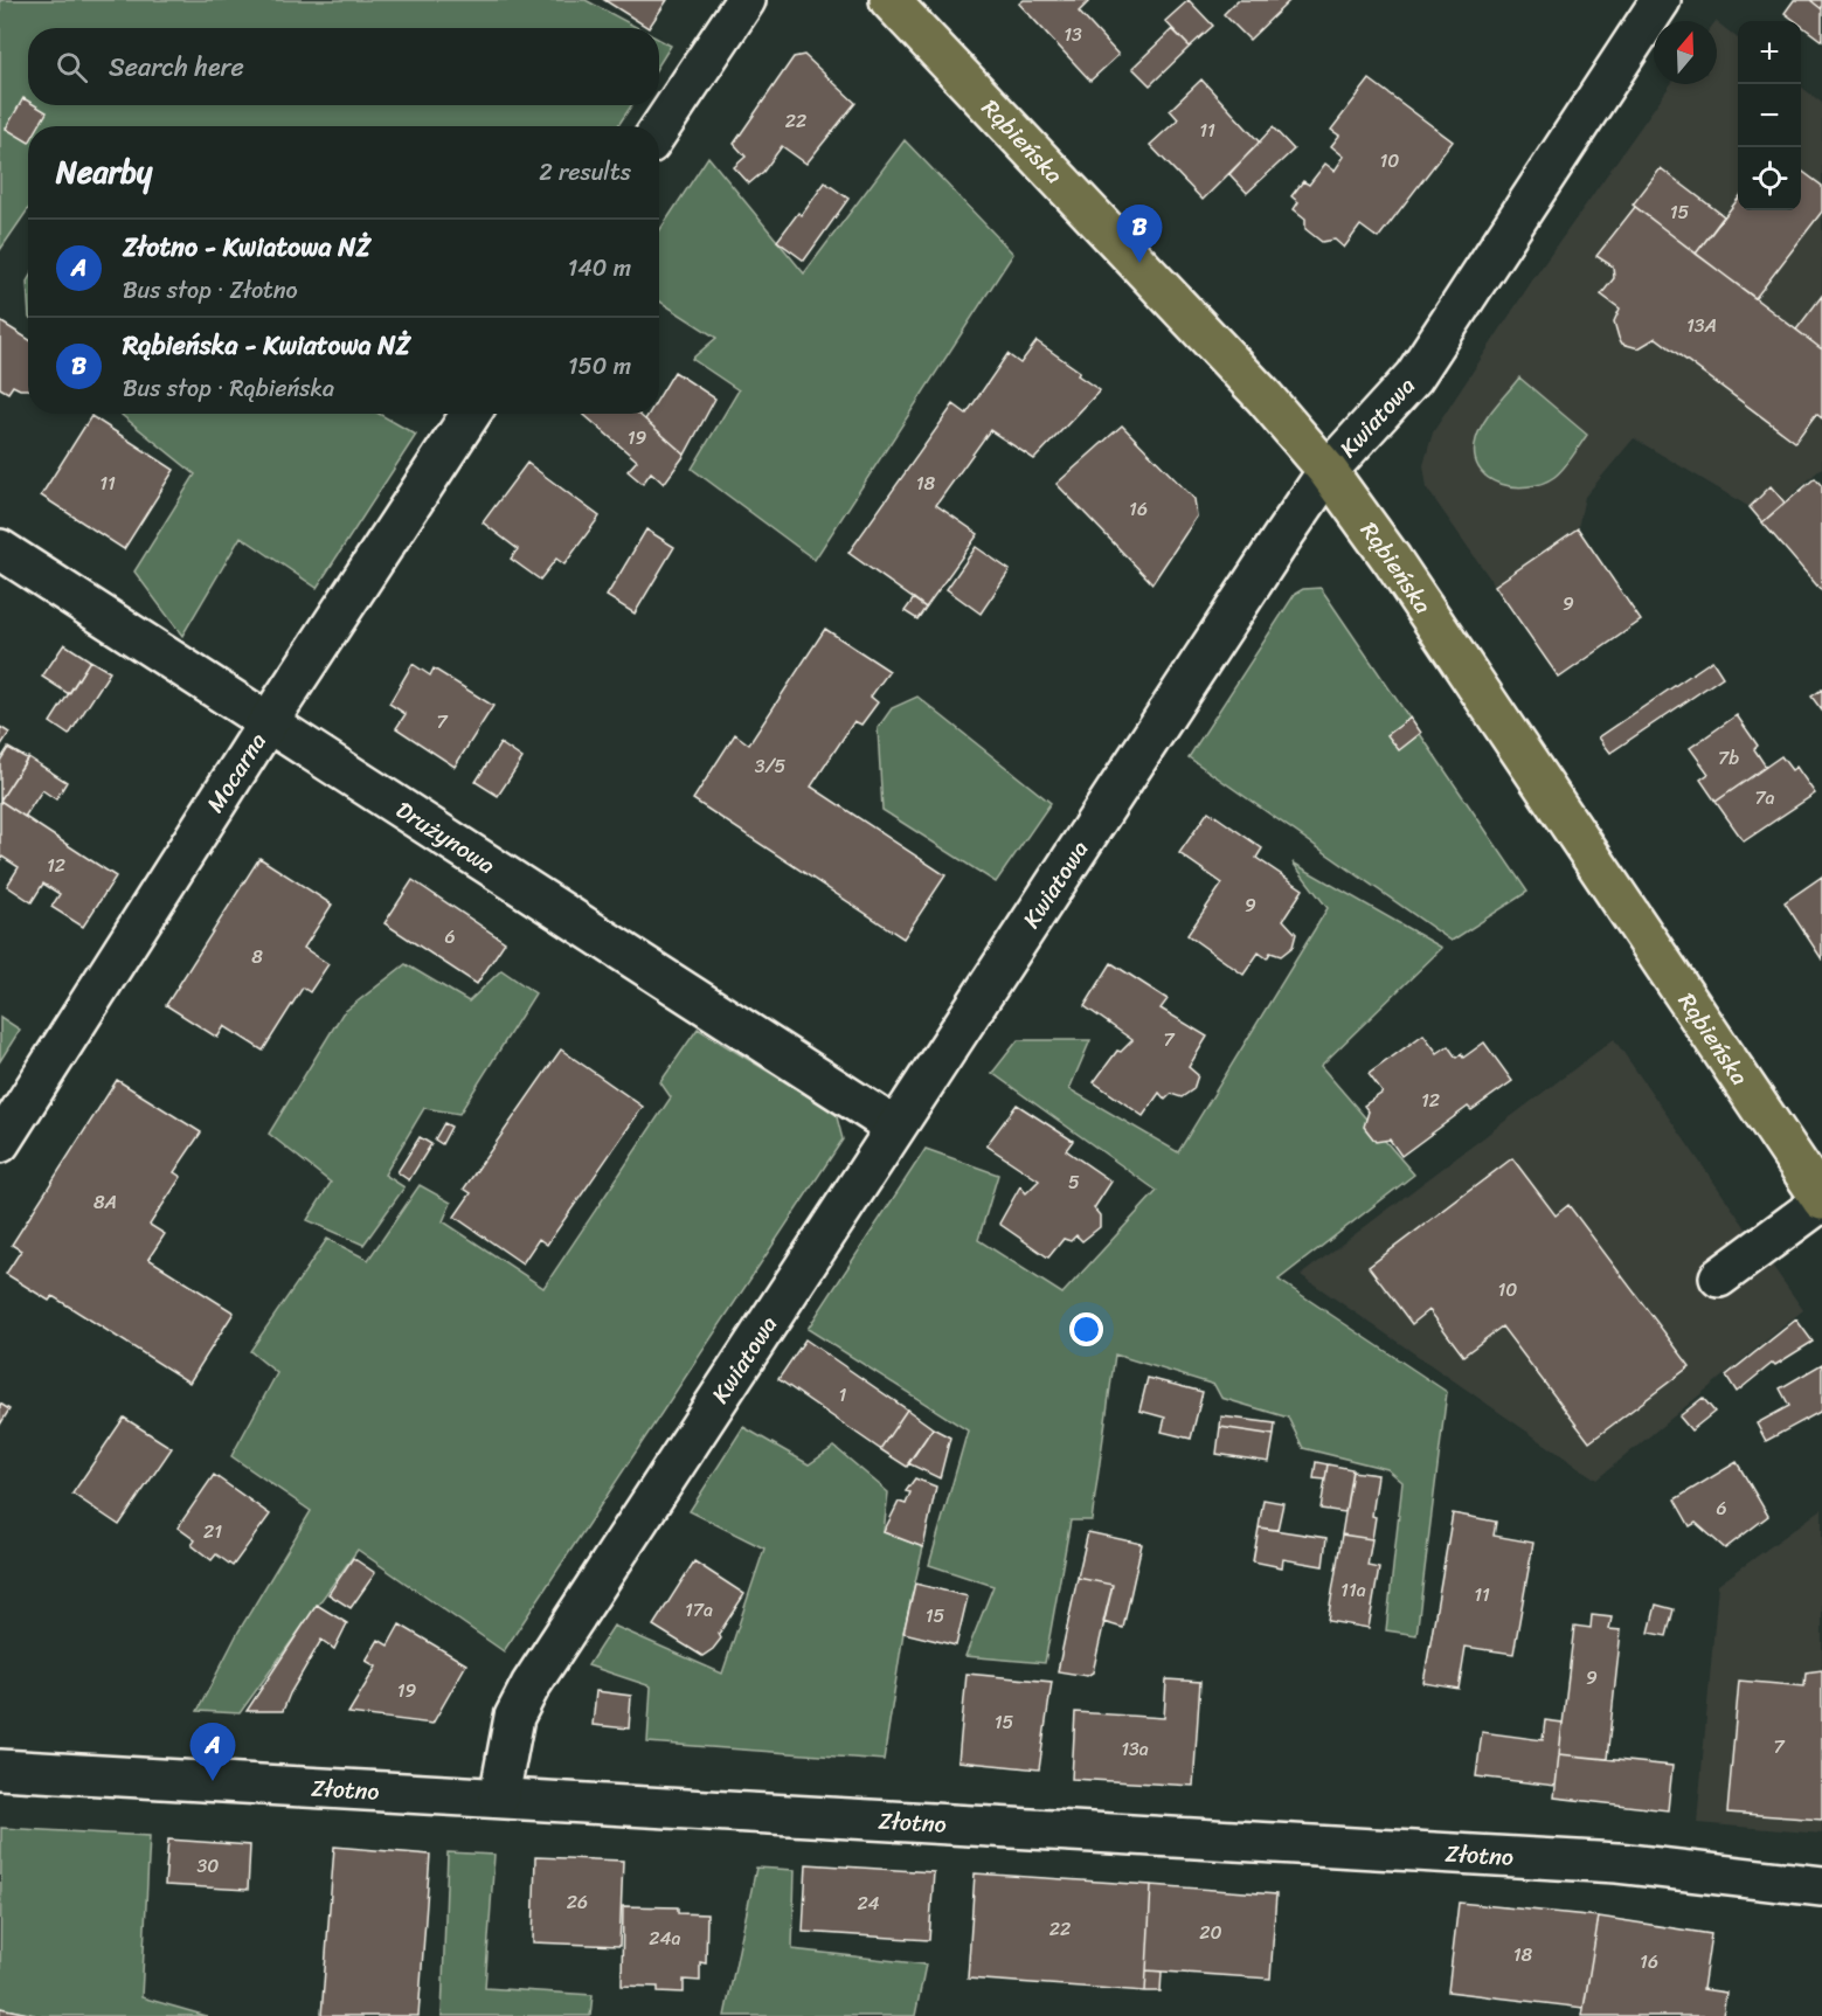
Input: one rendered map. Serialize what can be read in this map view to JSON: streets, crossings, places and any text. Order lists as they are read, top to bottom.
{
  "streets": {
    "main road": ["Rąbieńska"],
    "street": [
      "Kwiatowa",
      "Mocarna",
      "Drużynowa",
      "Złotno"
    ]
  },
  "crossings": [
    ["Rąbieńska", "Kwiatowa"],
    ["Kwiatowa", "Drużynowa"],
    ["Kwiatowa", "Złotno"],
    ["Mocarna", "Drużynowa"]
  ],
  "house_numbers": [
    "13",
    "22",
    "11",
    "10",
    "15",
    "13A",
    "19",
    "11",
    "18",
    "16",
    "9",
    "7",
    "7b",
    "3/5",
    "7a",
    "12",
    "9",
    "6",
    "8",
    "7",
    "12",
    "5",
    "8A",
    "10",
    "1",
    "6",
    "21",
    "11a",
    "11",
    "17a",
    "15",
    "9",
    "19",
    "15",
    "7",
    "13a",
    "30",
    "26",
    "24",
    "22",
    "20",
    "24a",
    "18",
    "16"
  ],
  "north": "top",
  "page": {
    "map_buttons": ["+", "−"],
    "search": "Search here",
    "heading": ["Nearby", "2 results"],
    "pins": ["B", "A"],
    "list": [
      {
        "mark": "A",
        "name": "Złotno - Kwiatowa NŻ",
        "note": "Bus stop · Złotno",
        "value": "140 m"
      },
      {
        "mark": "B",
        "name": "Rąbieńska - Kwiatowa NŻ",
        "note": "Bus stop · Rąbieńska",
        "value": "150 m"
      }
    ]
  }
}
